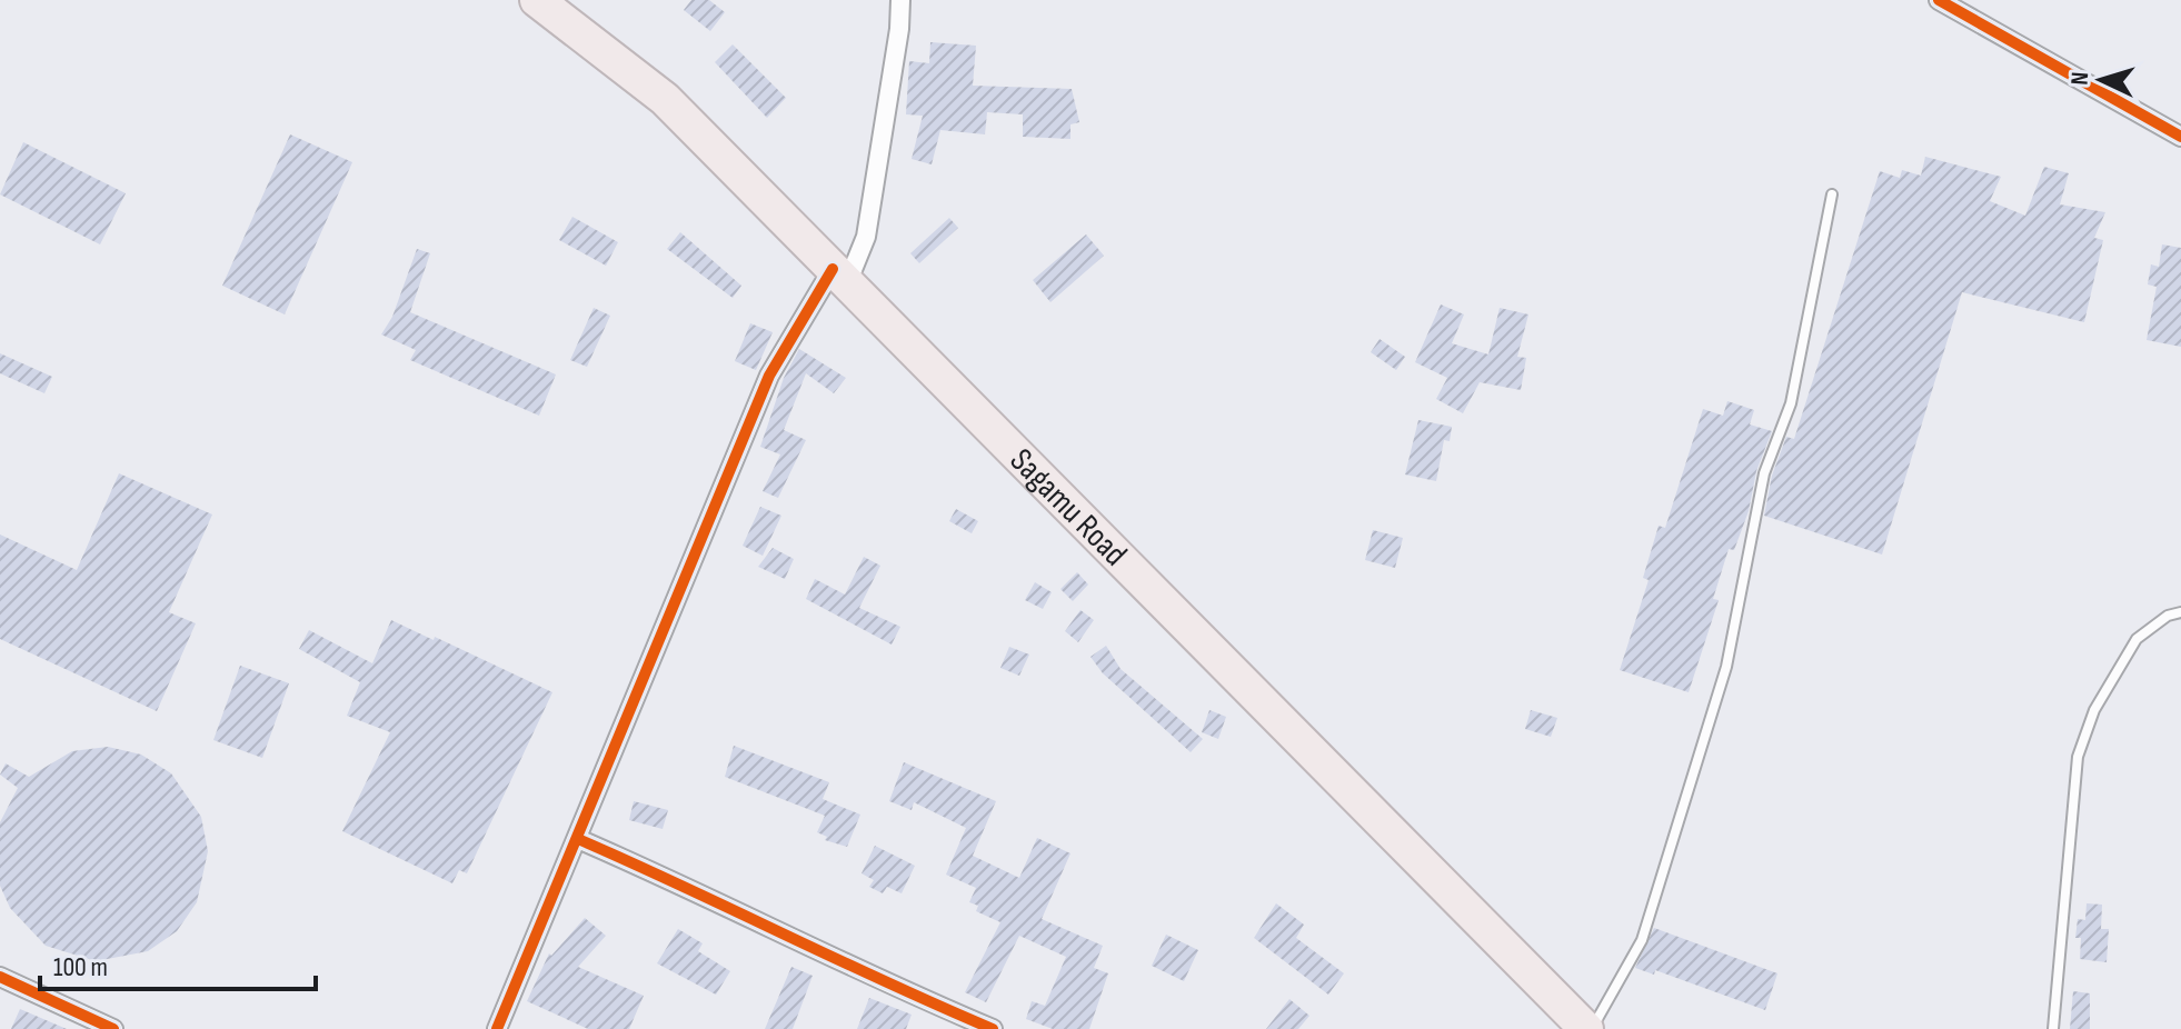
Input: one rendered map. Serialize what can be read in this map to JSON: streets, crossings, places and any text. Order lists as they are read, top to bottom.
{
  "streets": {
    "highway": ["Sagamu Road"]
  },
  "scale_bar": "100 m",
  "north": "left"
}
